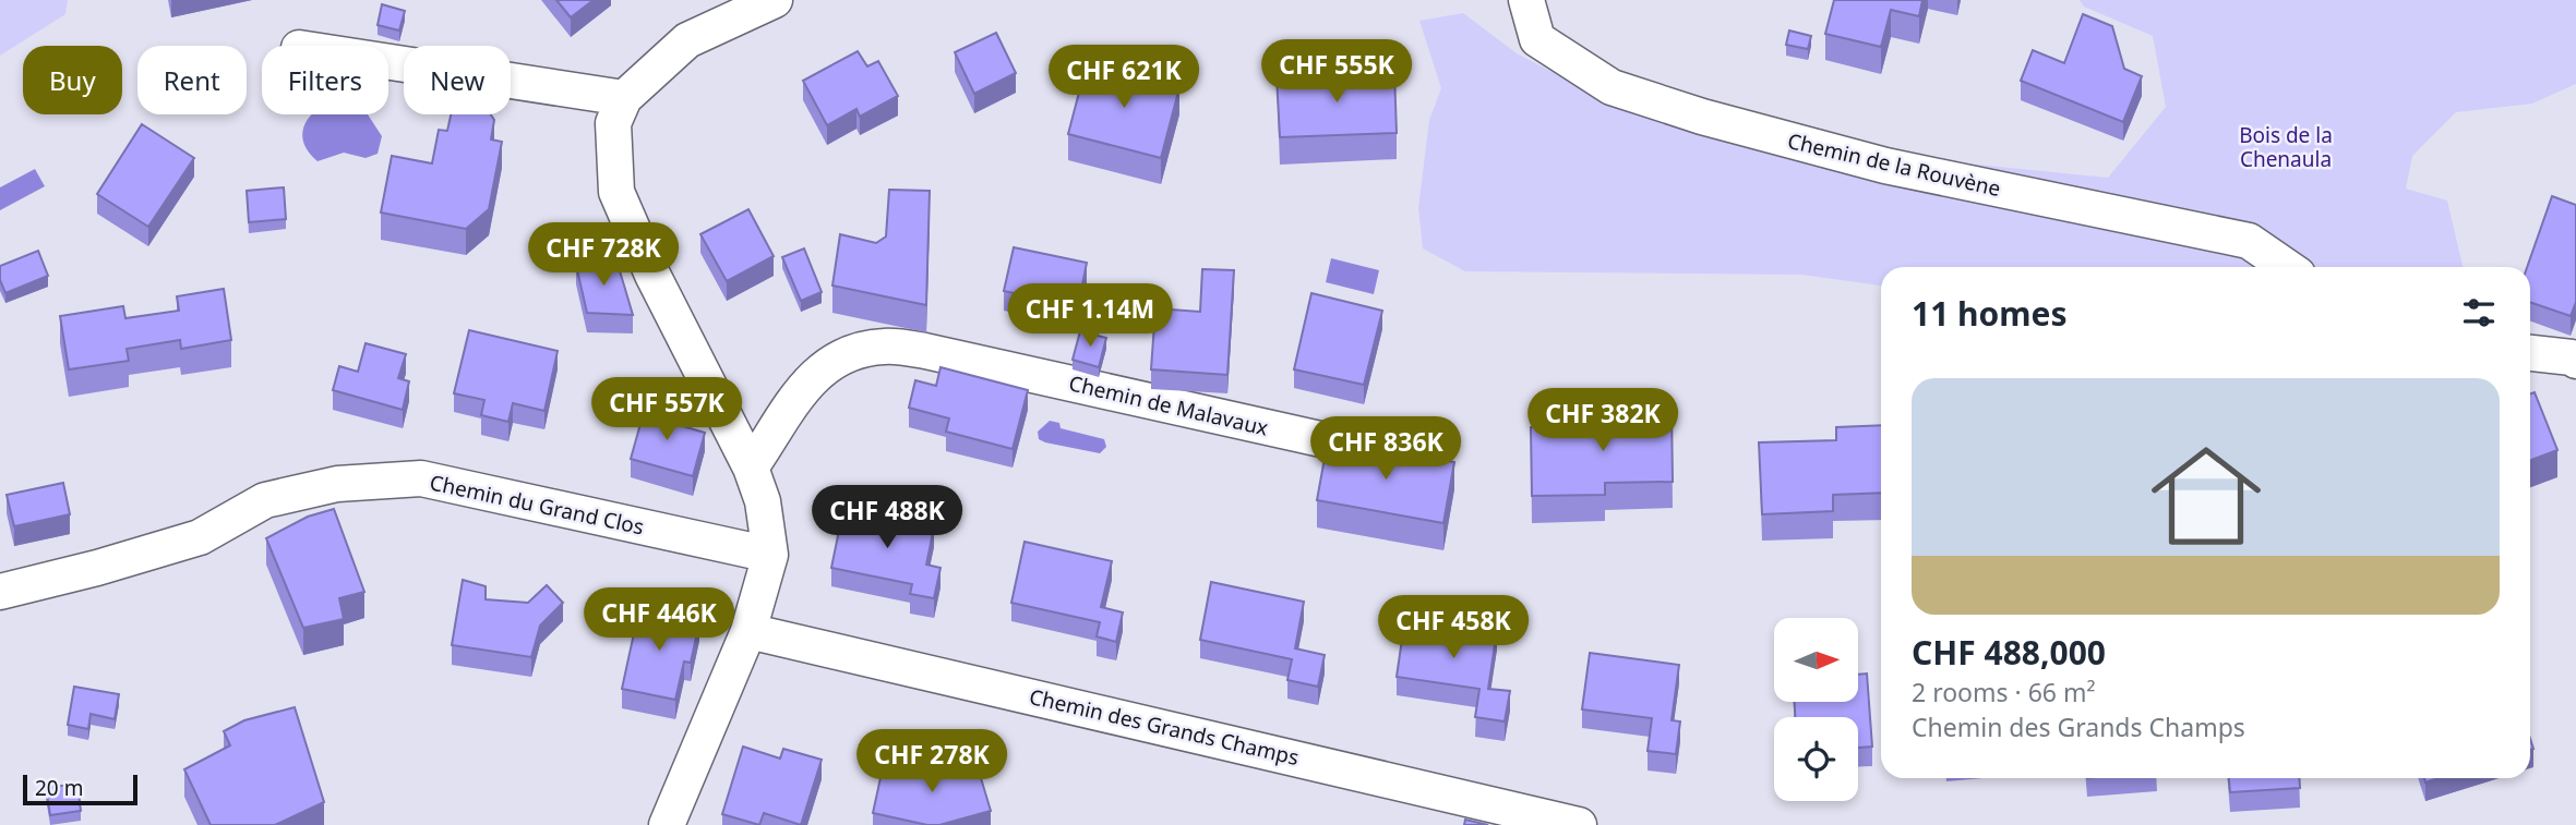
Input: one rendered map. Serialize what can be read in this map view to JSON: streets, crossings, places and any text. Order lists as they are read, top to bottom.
{
  "streets": {
    "street": [
      "Chemin de la Rouvène",
      "Chemin de Malavaux",
      "Chemin du Grand Clos",
      "Chemin des Grands Champs"
    ]
  },
  "parks": ["Bois de la Chenaula"],
  "scale_bar": "20 m",
  "north": "right",
  "page": {
    "price": [
      "CHF 555K",
      "CHF 621K",
      "CHF 728K",
      "CHF 1.14M",
      "CHF 557K",
      "CHF 382K",
      "CHF 836K",
      "CHF 488K",
      "CHF 446K",
      "CHF 458K",
      "CHF 278K"
    ],
    "chip": [
      "Buy",
      "Rent",
      "Filters",
      "New"
    ],
    "heading": "11 homes",
    "list": [
      {
        "name": "CHF 488,000",
        "note": "2 rooms · 66 m² · Chemin des Grands Champs"
      }
    ],
    "scale": "20 m"
  }
}
